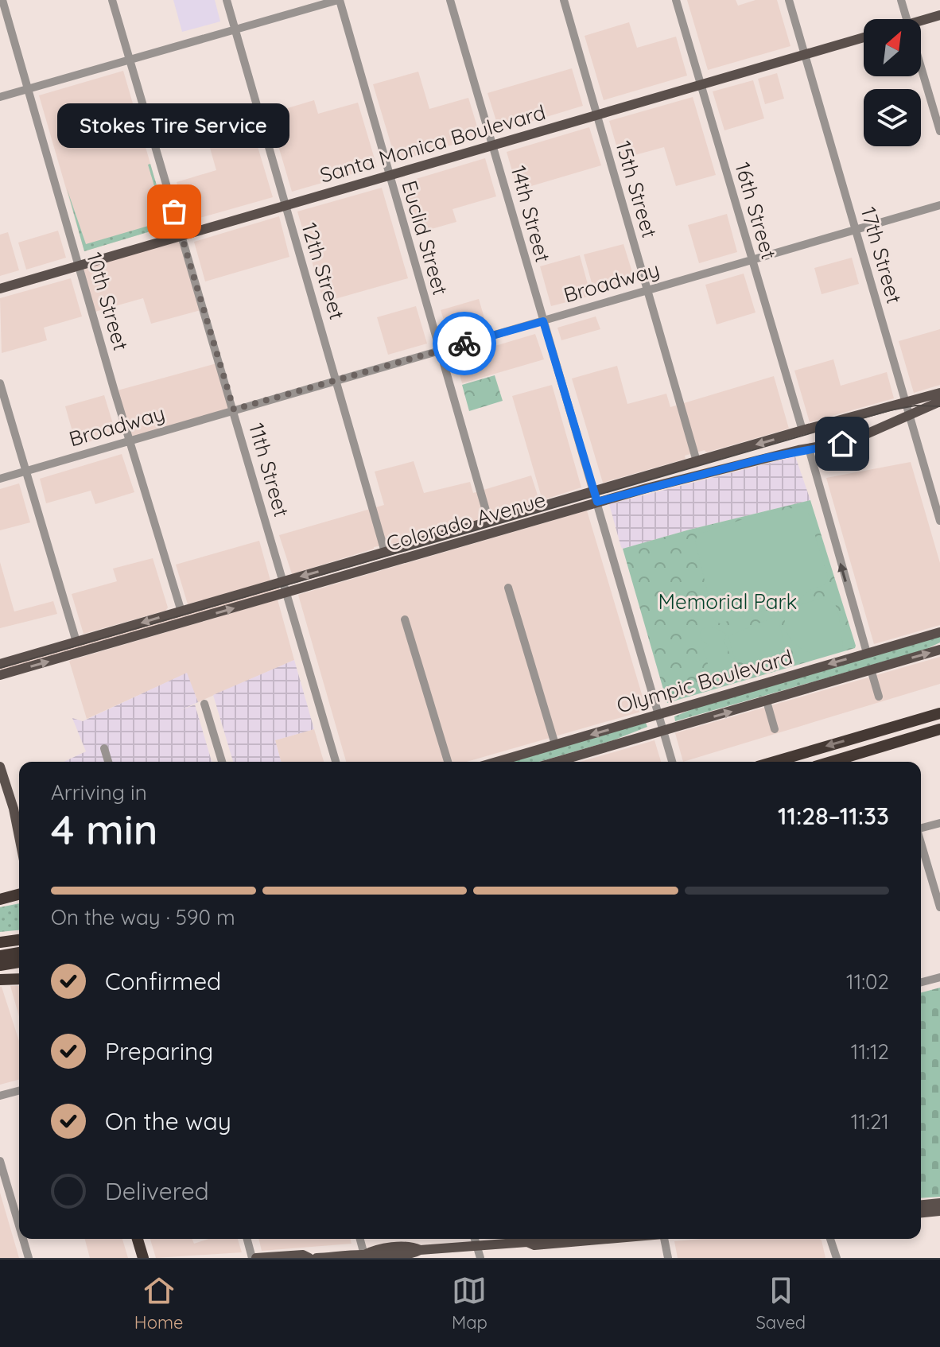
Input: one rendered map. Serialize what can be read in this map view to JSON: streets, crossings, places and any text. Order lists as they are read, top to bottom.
{
  "streets": {
    "main road": ["Santa Monica Boulevard", "Colorado Avenue", "Olympic Boulevard"],
    "street": [
      "15th Street",
      "16th Street",
      "14th Street",
      "Euclid Street",
      "17th Street",
      "12th Street",
      "Broadway",
      "10th Street",
      "11th Street"
    ]
  },
  "crossings": [
    ["Santa Monica Boulevard", "15th Street"],
    ["Santa Monica Boulevard", "16th Street"],
    ["Santa Monica Boulevard", "14th Street"],
    ["Santa Monica Boulevard", "Euclid Street"],
    ["Santa Monica Boulevard", "17th Street"],
    ["Santa Monica Boulevard", "12th Street"],
    ["Santa Monica Boulevard", "10th Street"],
    ["Santa Monica Boulevard", "11th Street"],
    ["15th Street", "Broadway"],
    ["15th Street", "Colorado Avenue"],
    ["16th Street", "Broadway"],
    ["16th Street", "Colorado Avenue"],
    ["14th Street", "Broadway"],
    ["14th Street", "Colorado Avenue"],
    ["14th Street", "Olympic Boulevard"],
    ["Euclid Street", "Broadway"],
    ["Euclid Street", "Colorado Avenue"],
    ["17th Street", "Broadway"],
    ["17th Street", "Colorado Avenue"],
    ["12th Street", "Broadway"],
    ["12th Street", "Colorado Avenue"],
    ["Broadway", "10th Street"],
    ["Broadway", "11th Street"],
    ["10th Street", "Colorado Avenue"],
    ["11th Street", "Colorado Avenue"]
  ],
  "parks": ["Memorial Park"],
  "places": ["Stokes Tire Service"],
  "north": "top right",
  "page": {
    "bubble": "Stokes Tire Service",
    "heading": ["4 min", "Arriving in", "11:28–11:33"],
    "bar": "On the way · 590 m",
    "list": [
      ["Confirmed", "11:02"],
      ["Preparing", "11:12"],
      ["On the way", "11:21"],
      "Delivered"
    ],
    "tabs": ["Home", "Map", "Saved"]
  }
}
